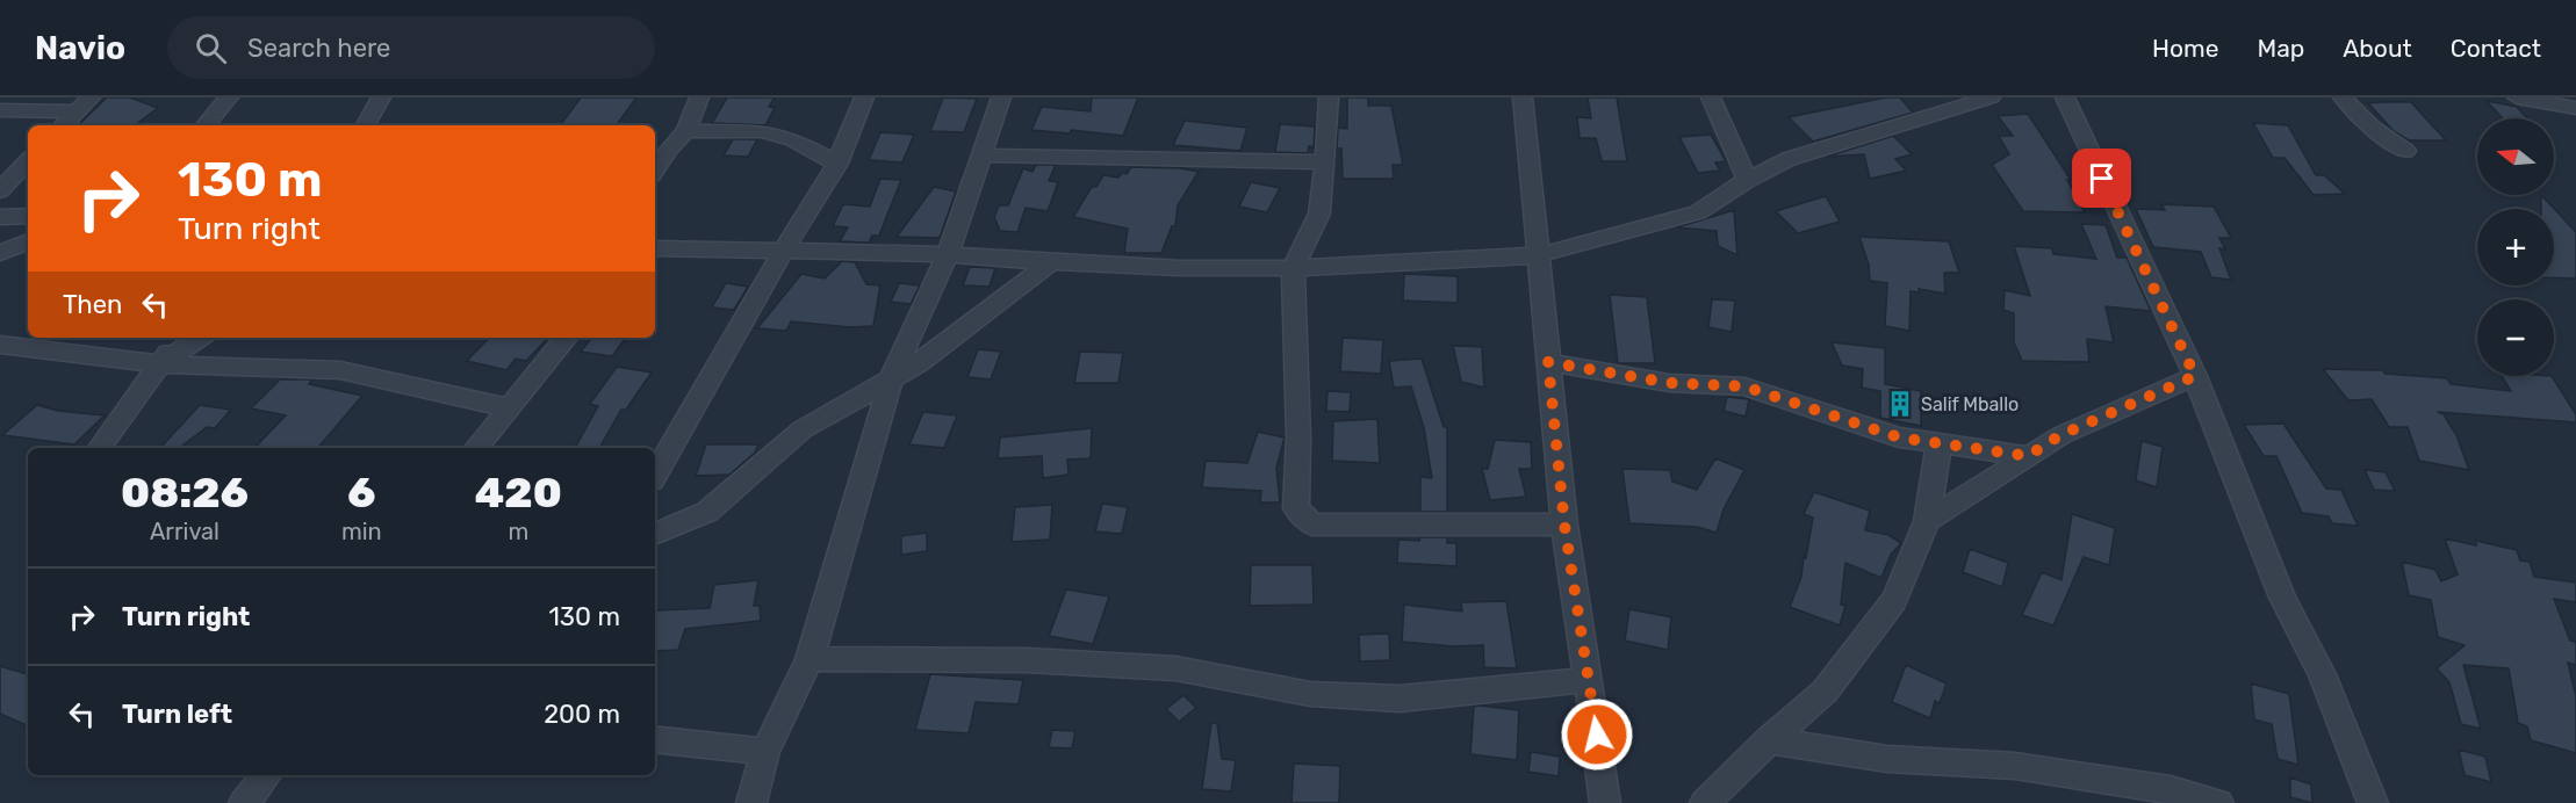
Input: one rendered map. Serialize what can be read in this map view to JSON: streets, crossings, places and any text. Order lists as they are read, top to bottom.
{
  "places": {
    "building": ["Salif Mballo"]
  },
  "north": "left",
  "page": {
    "header": "Navio",
    "search": "Search here",
    "nav": [
      "Home",
      "Map",
      "About",
      "Contact"
    ],
    "map_buttons": ["+", "−"],
    "turn": ["130 m", "Turn right"],
    "then": "Then",
    "eta": [
      "08:26",
      "Arrival",
      "6",
      "min",
      "420",
      "m"
    ],
    "list": [
      {
        "name": "Turn right",
        "value": "130 m"
      },
      {
        "name": "Turn left",
        "value": "200 m"
      }
    ]
  }
}
